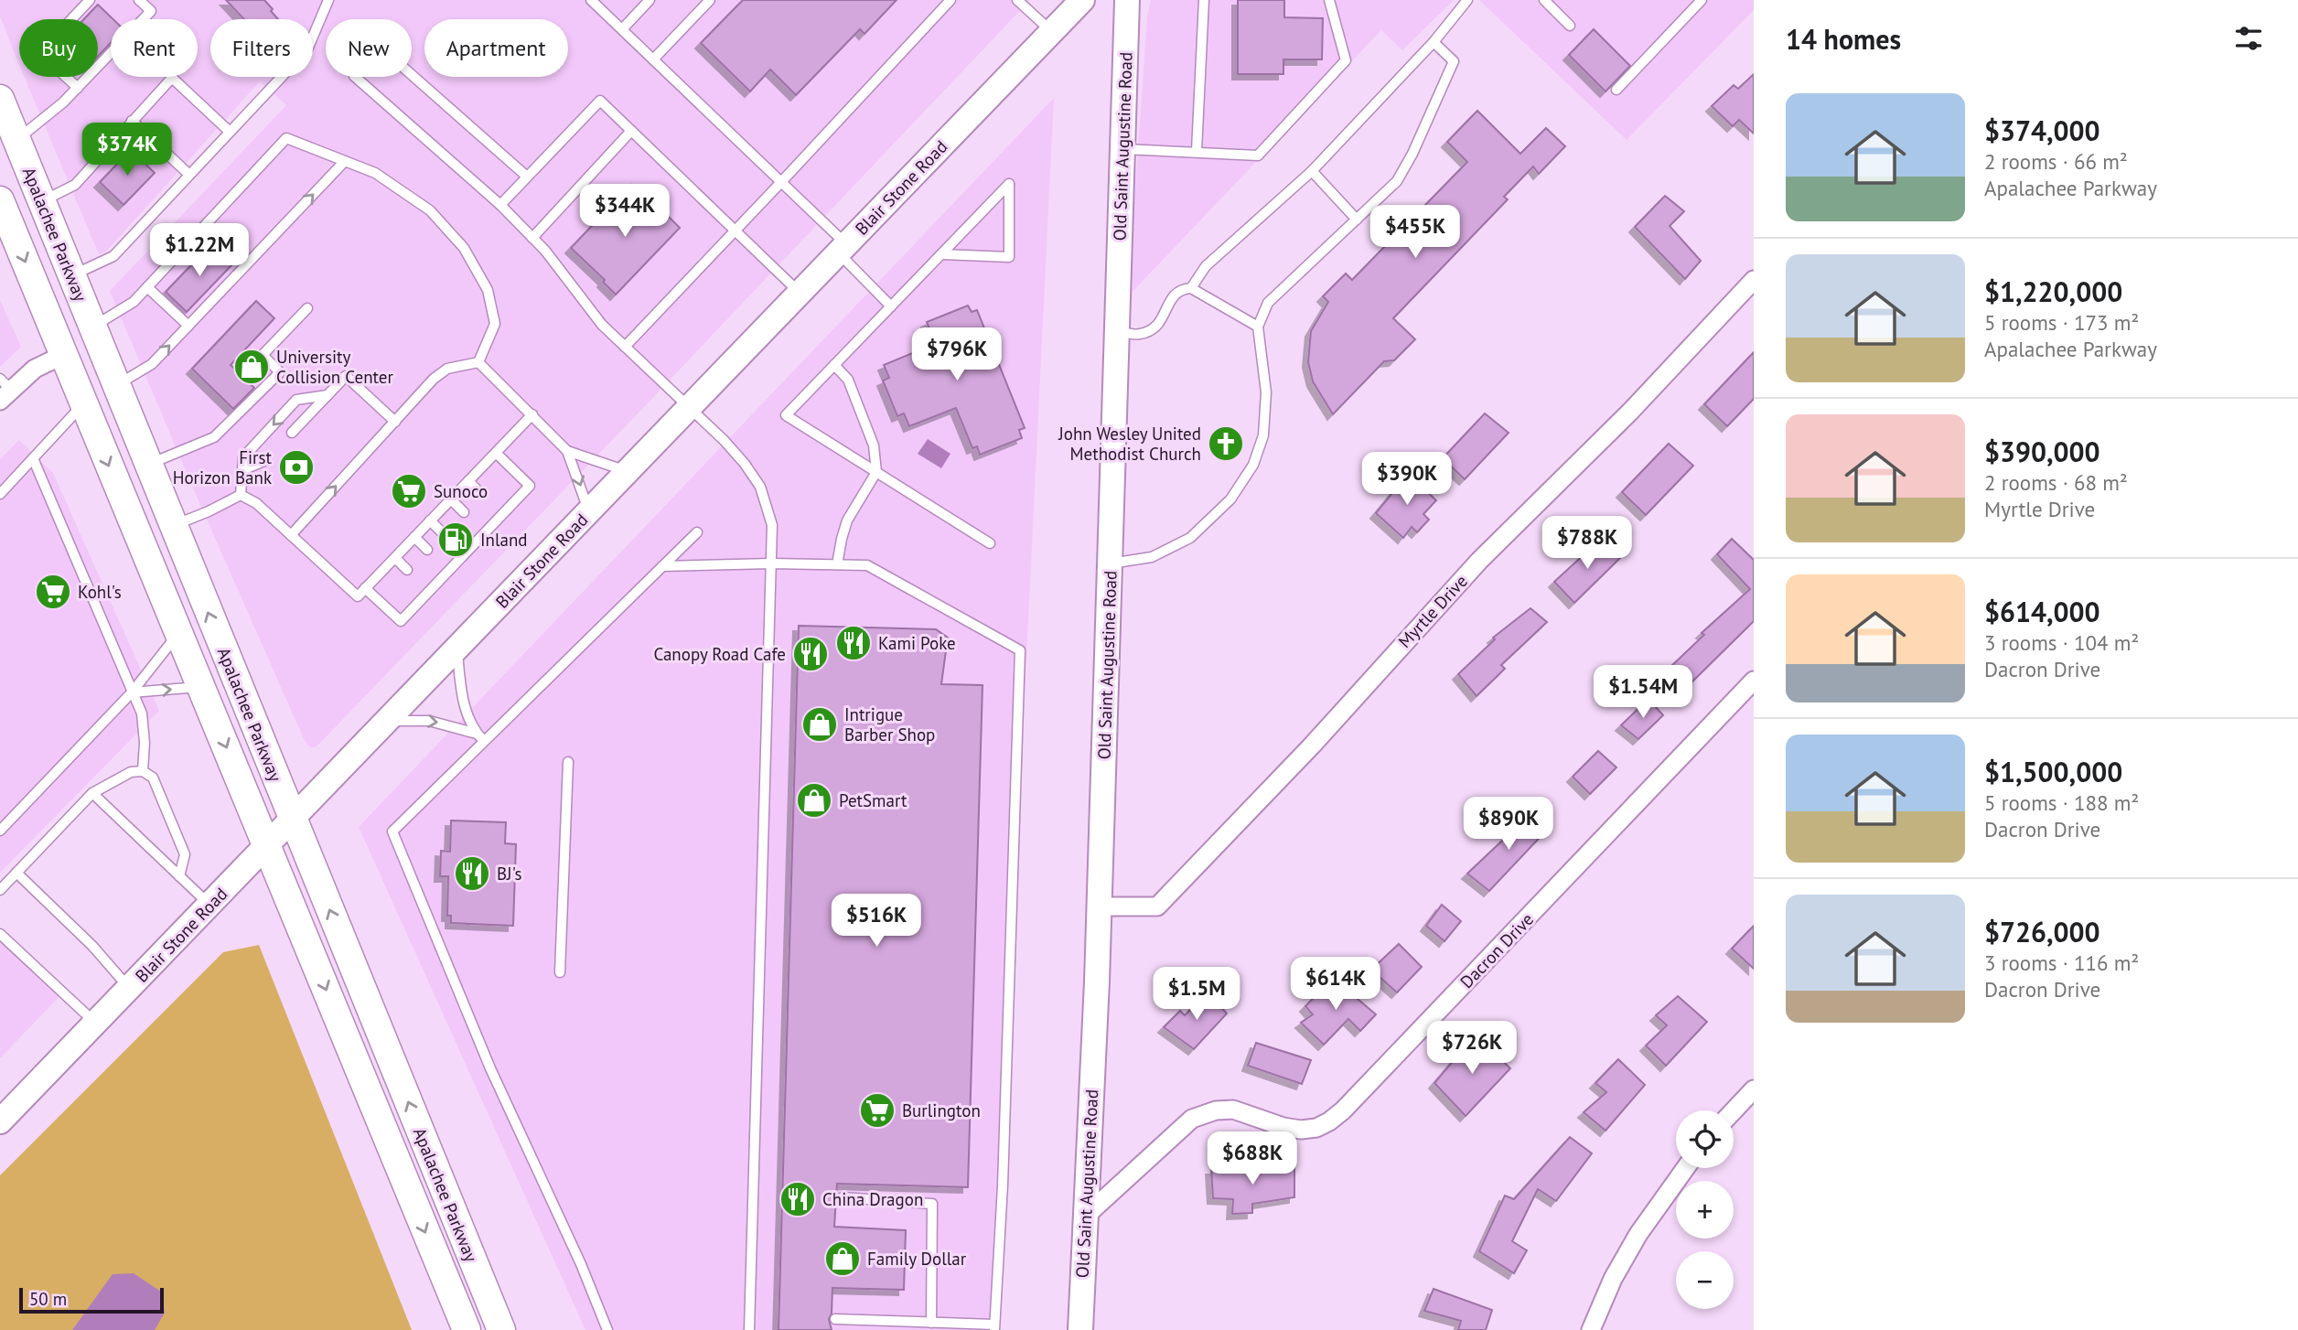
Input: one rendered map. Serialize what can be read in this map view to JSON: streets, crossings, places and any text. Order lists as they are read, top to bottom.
{
  "streets": {
    "main road": ["Old Saint Augustine Road", "Blair Stone Road", "Apalachee Parkway"],
    "street": ["Myrtle Drive", "Dacron Drive"]
  },
  "crossings": [
    ["Old Saint Augustine Road", "Myrtle Drive"],
    ["Old Saint Augustine Road", "Dacron Drive"],
    ["Blair Stone Road", "Apalachee Parkway"]
  ],
  "places": {
    "shop": [
      "University Collision Center",
      "Intrigue Barber Shop",
      "PetSmart",
      "Family Dollar"
    ],
    "church": ["John Wesley United Methodist Church"],
    "bank": ["First Horizon Bank"],
    "supermarket": ["Sunoco", "Kohl's", "Burlington"],
    "fuel station": ["Inland"],
    "restaurant": [
      "Kami Poke",
      "Canopy Road Cafe",
      "BJ's",
      "China Dragon"
    ]
  },
  "scale_bar": "50 m",
  "page": {
    "heading": "14 homes",
    "chip": [
      "Buy",
      "Rent",
      "Filters",
      "New",
      "Apartment"
    ],
    "list": [
      {
        "name": "$374,000",
        "note": "2 rooms · 66 m² · Apalachee Parkway"
      },
      {
        "name": "$1,220,000",
        "note": "5 rooms · 173 m² · Apalachee Parkway"
      },
      {
        "name": "$390,000",
        "note": "2 rooms · 68 m² · Myrtle Drive"
      },
      {
        "name": "$614,000",
        "note": "3 rooms · 104 m² · Dacron Drive"
      },
      {
        "name": "$1,500,000",
        "note": "5 rooms · 188 m² · Dacron Drive"
      },
      {
        "name": "$726,000",
        "note": "3 rooms · 116 m² · Dacron Drive"
      }
    ],
    "price": [
      "$374K",
      "$344K",
      "$455K",
      "$1.22M",
      "$796K",
      "$390K",
      "$788K",
      "$1.54M",
      "$890K",
      "$516K",
      "$614K",
      "$1.5M",
      "$726K",
      "$688K"
    ],
    "map_buttons": ["+", "−"],
    "scale": "50 m"
  }
}
